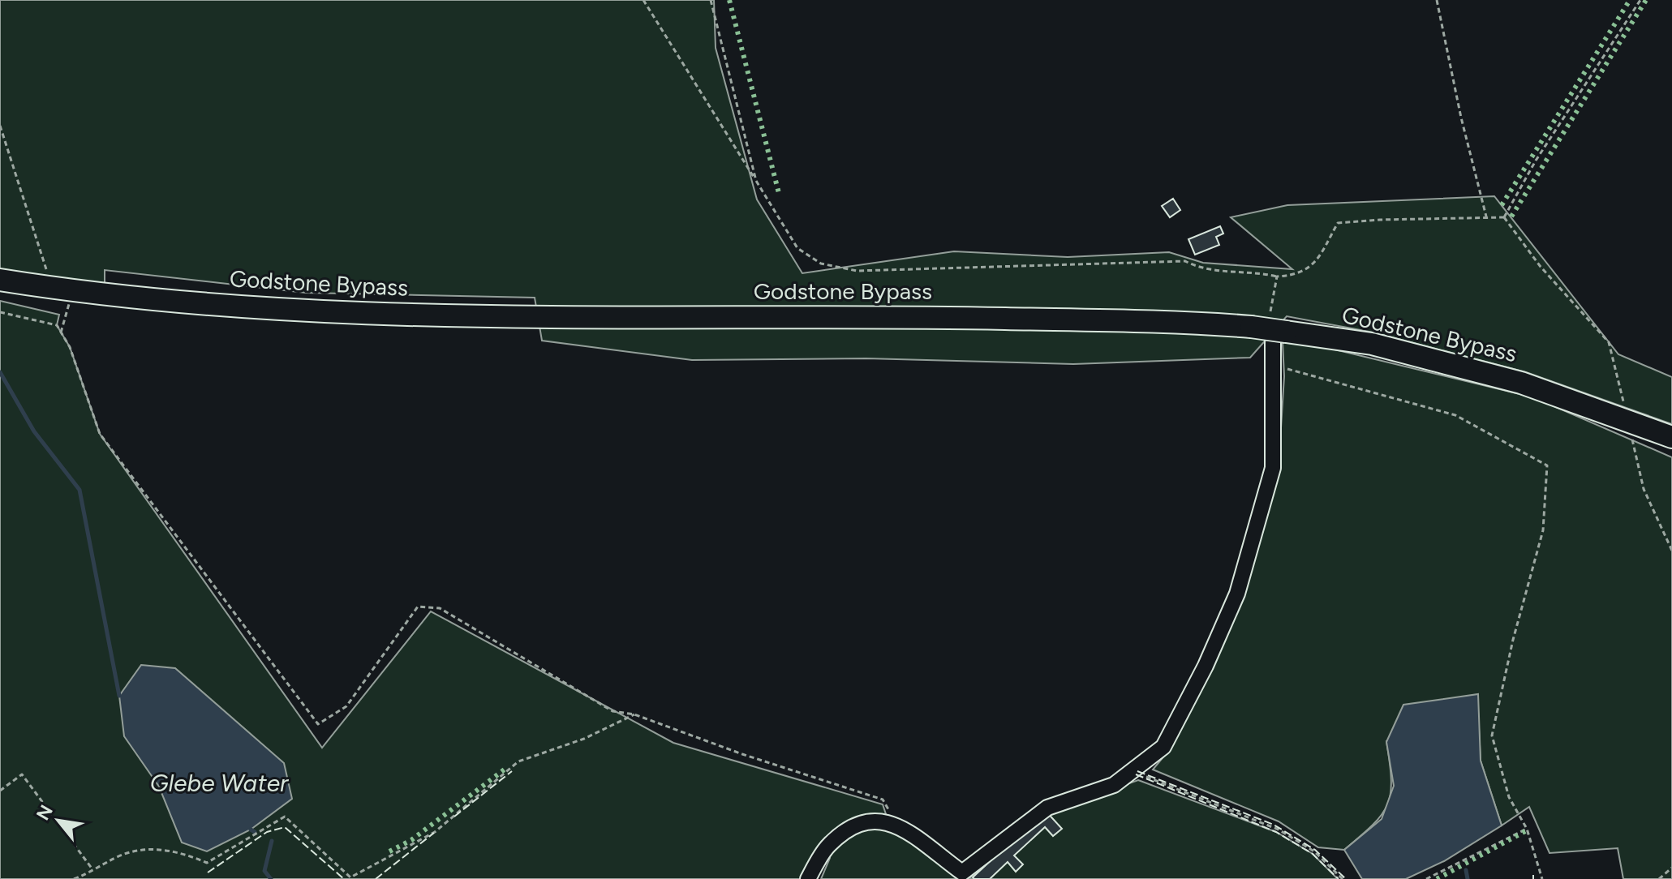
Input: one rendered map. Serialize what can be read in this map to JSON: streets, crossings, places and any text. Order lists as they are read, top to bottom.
{
  "streets": {
    "highway": ["Godstone Bypass"]
  },
  "water": ["Glebe Water"],
  "north": "top left"
}
